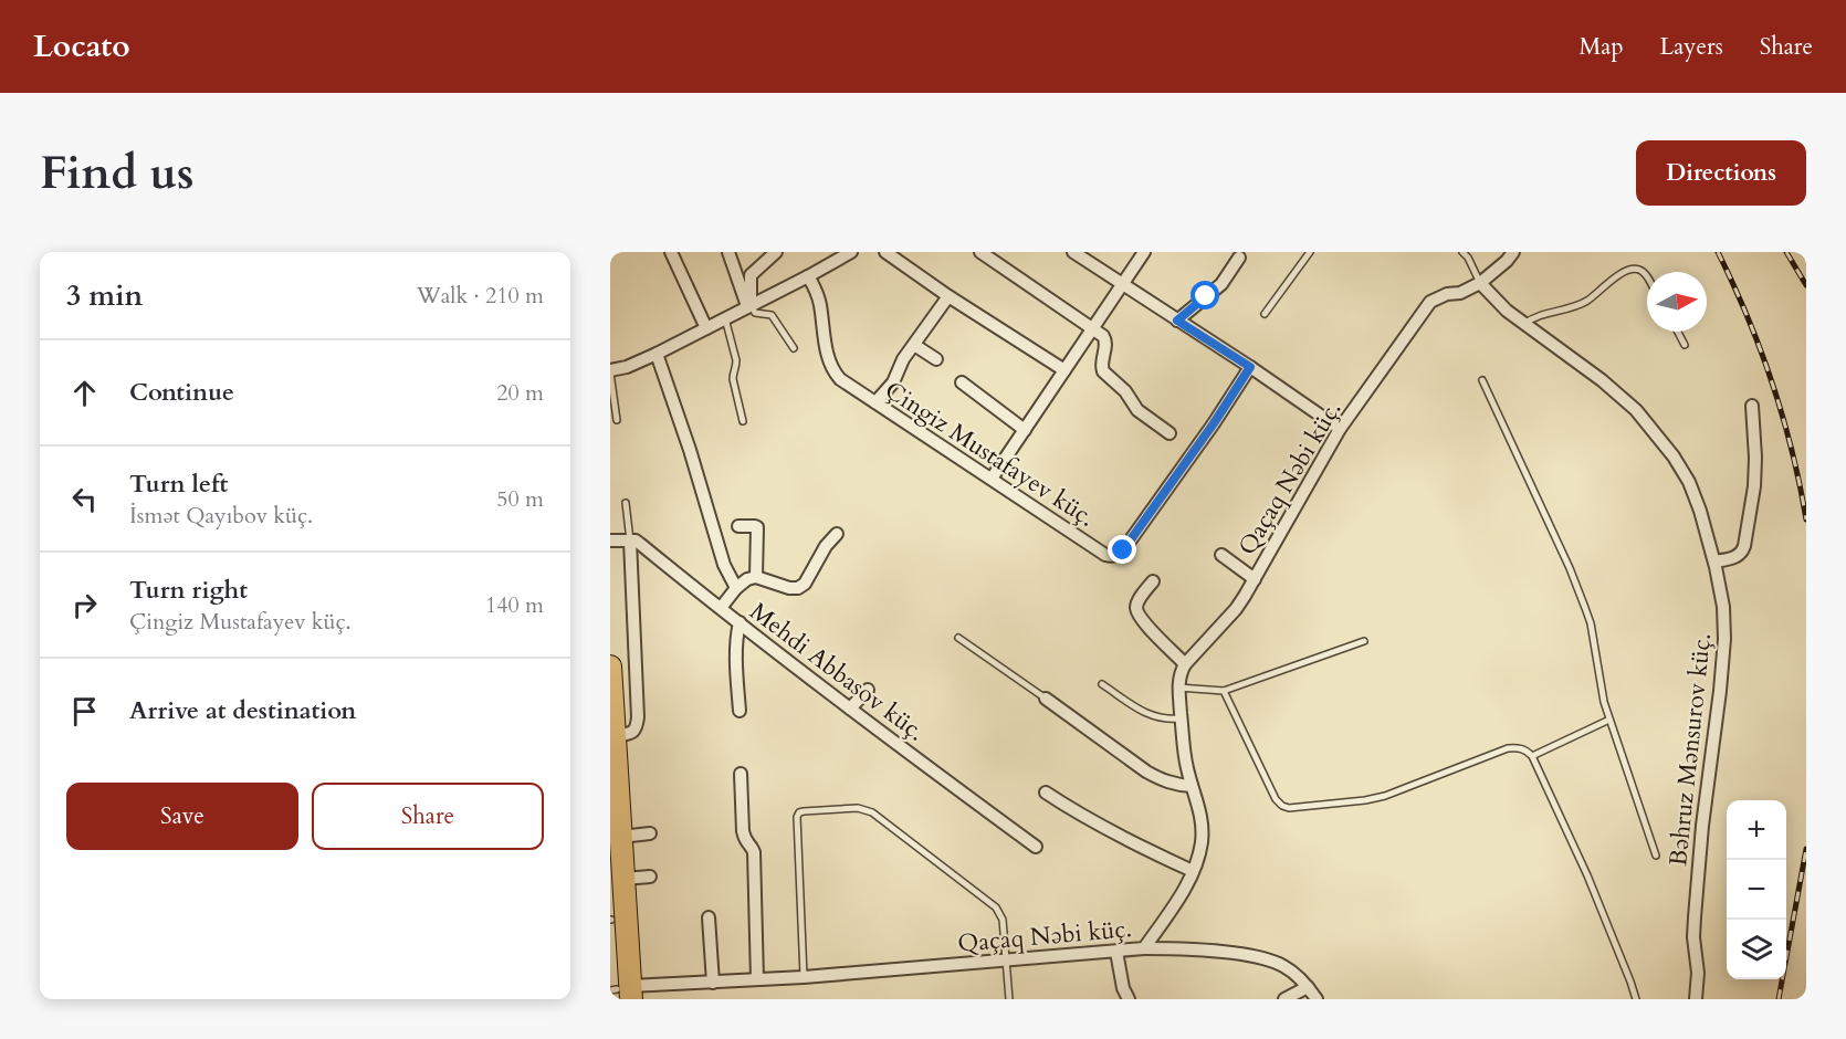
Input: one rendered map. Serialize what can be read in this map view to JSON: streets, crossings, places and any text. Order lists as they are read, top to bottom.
{
  "streets": {
    "street": [
      "Çingiz Mustafayev küç.",
      "Qaçaq Nəbi küç.",
      "Mehdi Abbasov küç.",
      "Bəhruz Mənsurov küç."
    ]
  },
  "crossings": [
    ["Qaçaq Nəbi küç.", "Bəhruz Mənsurov küç."]
  ],
  "north": "right",
  "page": {
    "header": "Locato",
    "nav": ["Map", "Layers", "Share"],
    "buttons": [
      "Directions",
      ["Save", "Share"]
    ],
    "title": "Find us",
    "heading": ["3 min", "Walk · 210 m"],
    "list": [
      ["Continue", "20 m"],
      ["Turn left", "İsmət Qayıbov küç.", "50 m"],
      ["Turn right", "Çingiz Mustafayev küç.", "140 m"],
      "Arrive at destination"
    ],
    "map_buttons": ["+", "−"]
  }
}
